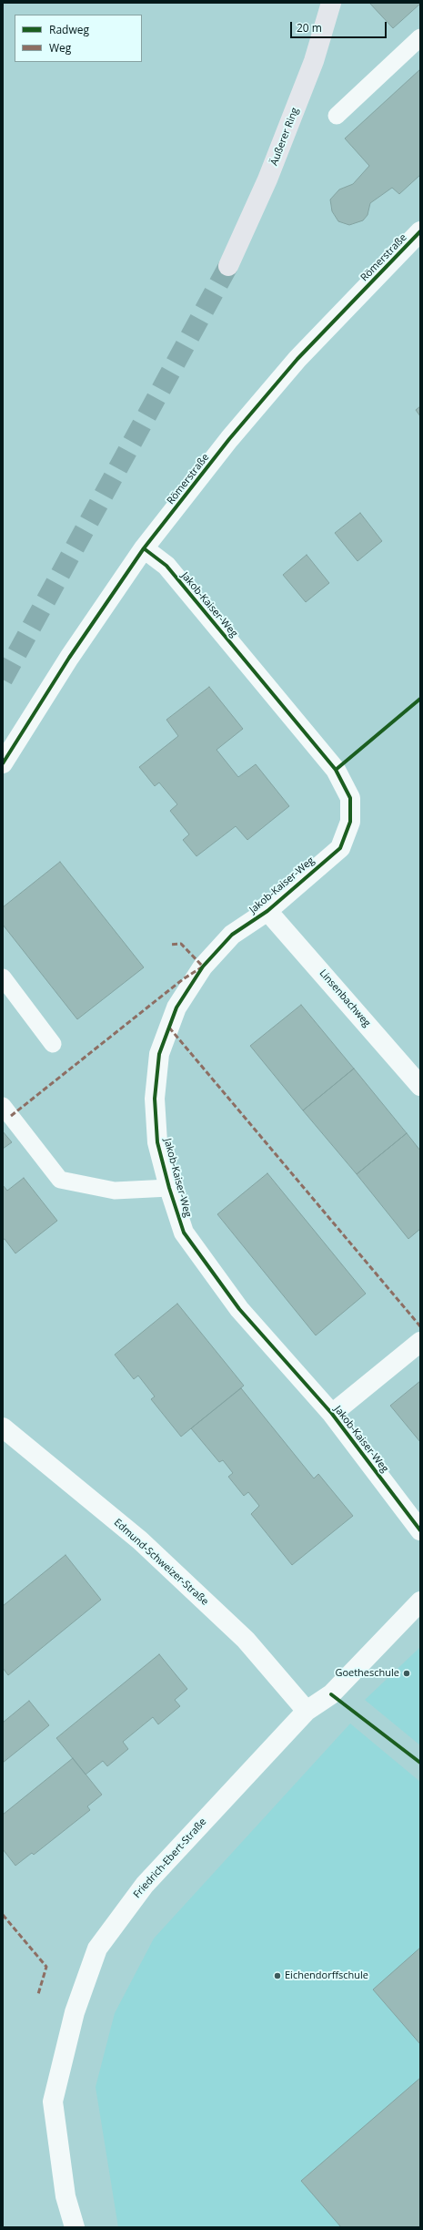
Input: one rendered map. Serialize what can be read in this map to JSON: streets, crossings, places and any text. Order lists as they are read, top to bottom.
{
  "streets": {
    "main road": ["Äußerer Ring"],
    "street": [
      "Römerstraße",
      "Jakob-Kaiser-Weg",
      "Linsenbachweg",
      "Edmund-Schweizer-Straße",
      "Friedrich-Ebert-Straße"
    ]
  },
  "crossings": [
    ["Römerstraße", "Jakob-Kaiser-Weg"],
    ["Jakob-Kaiser-Weg", "Linsenbachweg"],
    ["Edmund-Schweizer-Straße", "Friedrich-Ebert-Straße"]
  ],
  "places": ["Goetheschule", "Eichendorffschule"],
  "legend": ["Radweg", "Weg"],
  "scale_bar": "20 m"
}
